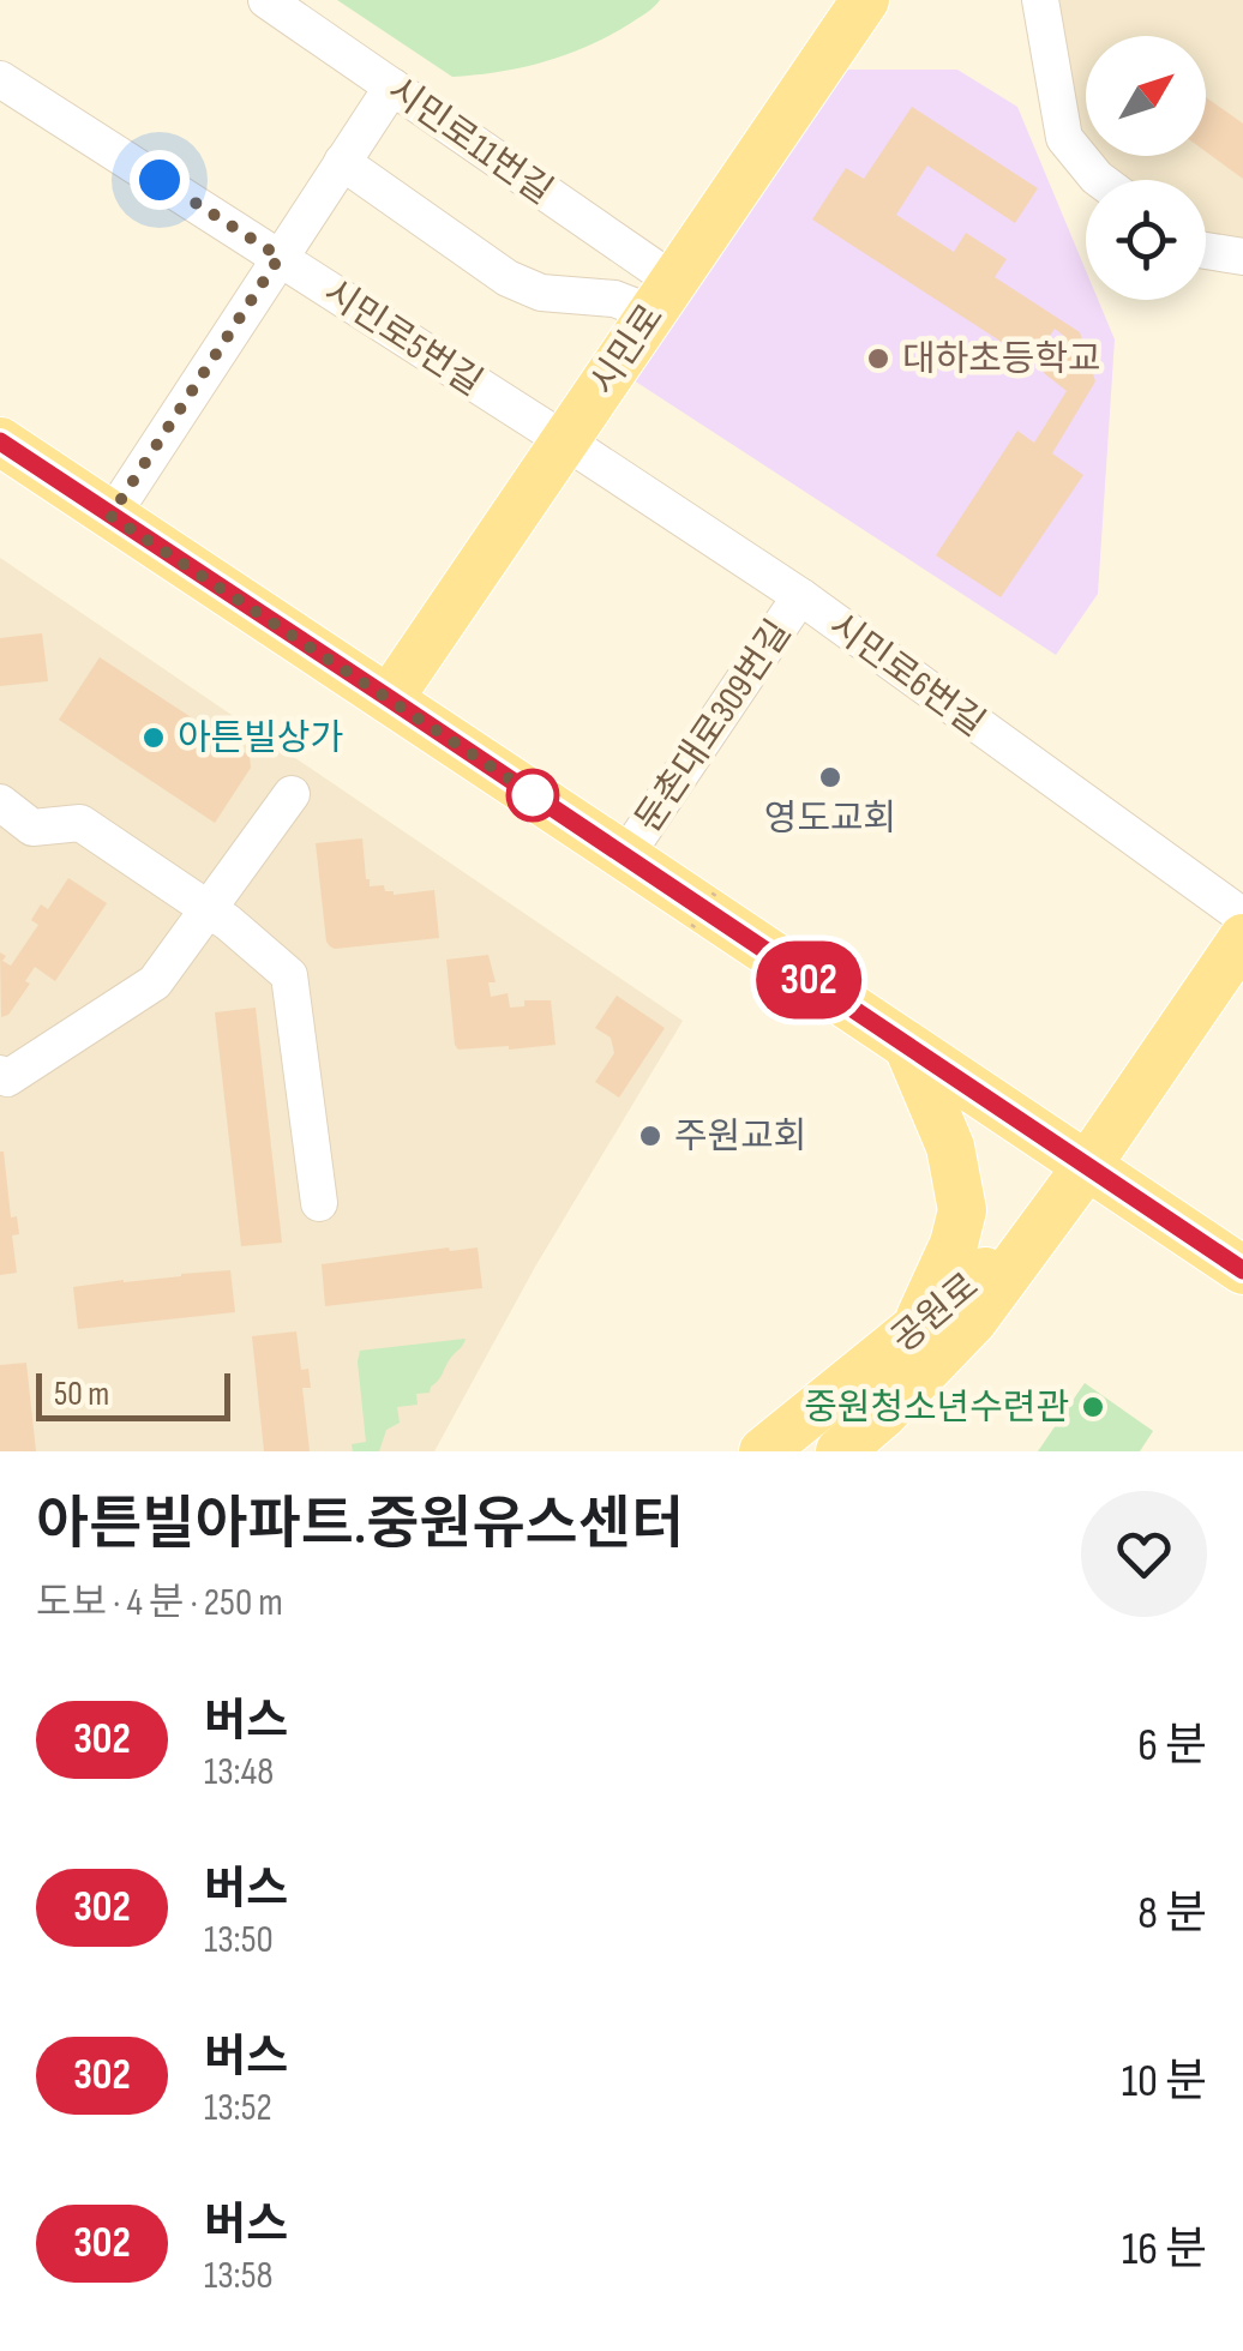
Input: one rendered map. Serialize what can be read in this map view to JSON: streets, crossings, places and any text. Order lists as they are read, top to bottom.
{
  "streets": {
    "main road": ["시민로", "공원로"],
    "street": [
      "시민로11번길",
      "시민로5번길",
      "시민로6번길",
      "둔촌대로309번길"
    ]
  },
  "crossings": [
    ["시민로11번길", "시민로"],
    ["시민로5번길", "시민로"],
    ["시민로5번길", "시민로6번길"],
    ["시민로", "시민로6번길"],
    ["시민로6번길", "둔촌대로309번길"]
  ],
  "places": [
    "대하초등학교",
    "아튼빌상가",
    "영도교회",
    "주원교회",
    "중원청소년수련관"
  ],
  "lines": ["bus line 302"],
  "scale_bar": "50 m",
  "north": "top right",
  "page": {
    "on_map": "302",
    "scale": "50 m",
    "heading": ["아튼빌아파트.중원유스센터", "도보 · 4 분 · 250 m"],
    "list": [
      {
        "mark": "302",
        "name": "버스",
        "note": "13:48",
        "value": "6 분"
      },
      {
        "mark": "302",
        "name": "버스",
        "note": "13:50",
        "value": "8 분"
      },
      {
        "mark": "302",
        "name": "버스",
        "note": "13:52",
        "value": "10 분"
      },
      {
        "mark": "302",
        "name": "버스",
        "note": "13:58",
        "value": "16 분"
      }
    ]
  }
}
